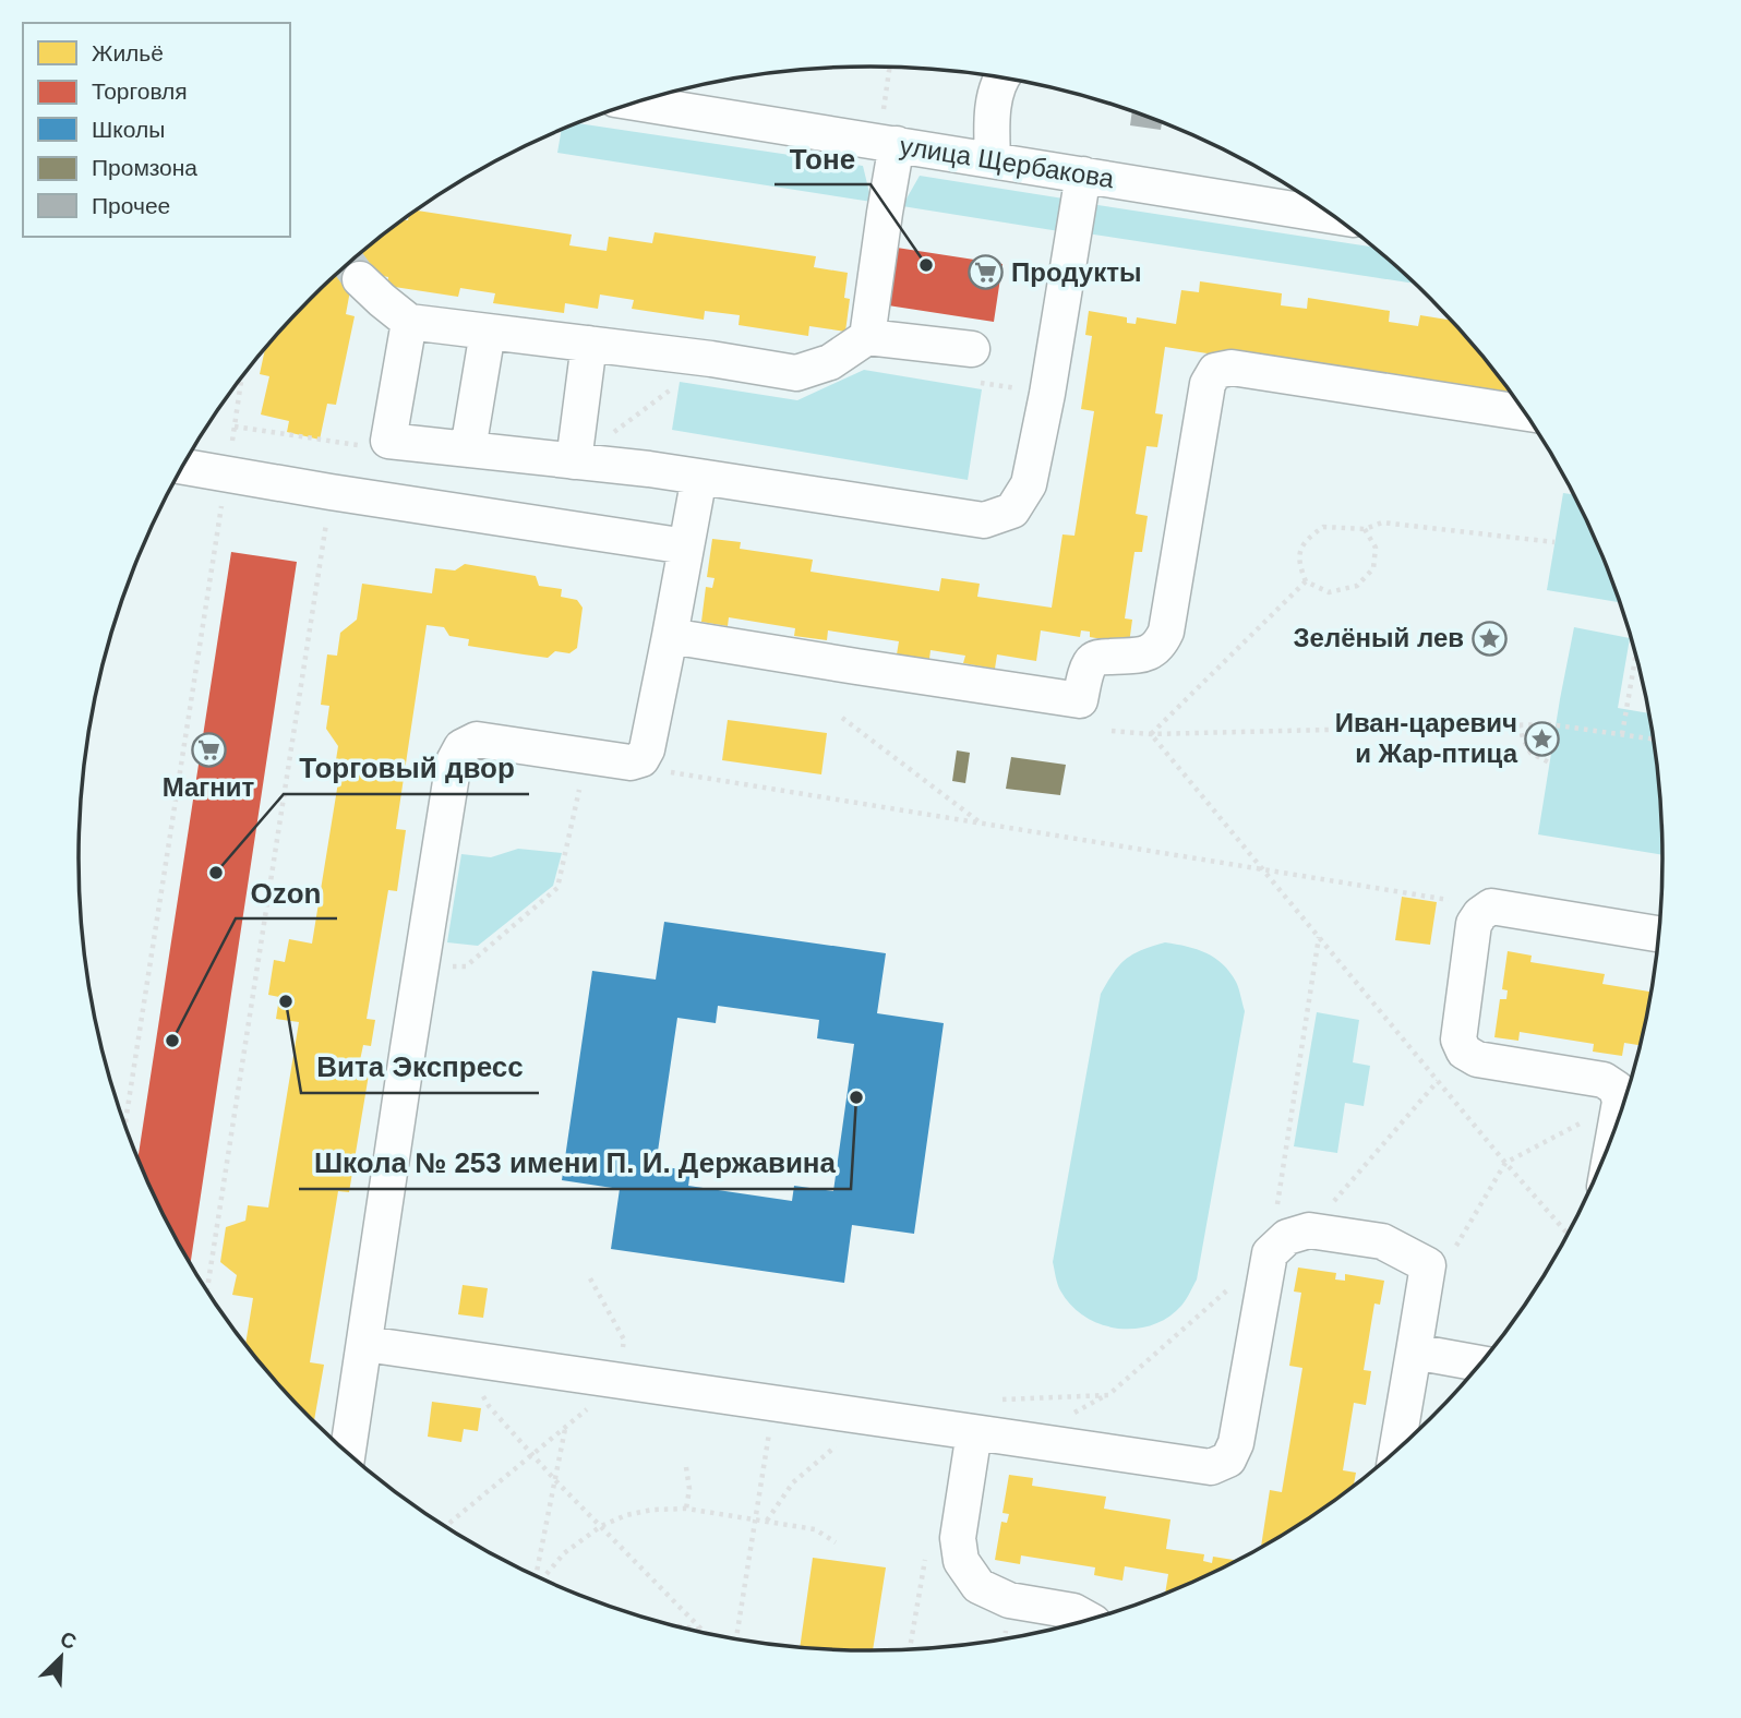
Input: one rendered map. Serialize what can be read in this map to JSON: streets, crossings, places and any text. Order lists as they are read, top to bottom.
{
  "streets": {
    "street": ["улица Щербакова"]
  },
  "places": {
    "other": [
      "Тоне",
      "Торговый двор",
      "Вита Экспресс",
      "Ozon",
      "Школа № 253 имени П. И. Державина"
    ],
    "supermarket": ["Продукты", "Магнит"],
    "place": ["Зелёный лев", "Иван-царевич и Жар-птица"]
  },
  "legend": [
    "Жильё",
    "Торговля",
    "Школы",
    "Промзона",
    "Прочее"
  ],
  "north": "top right"
}
